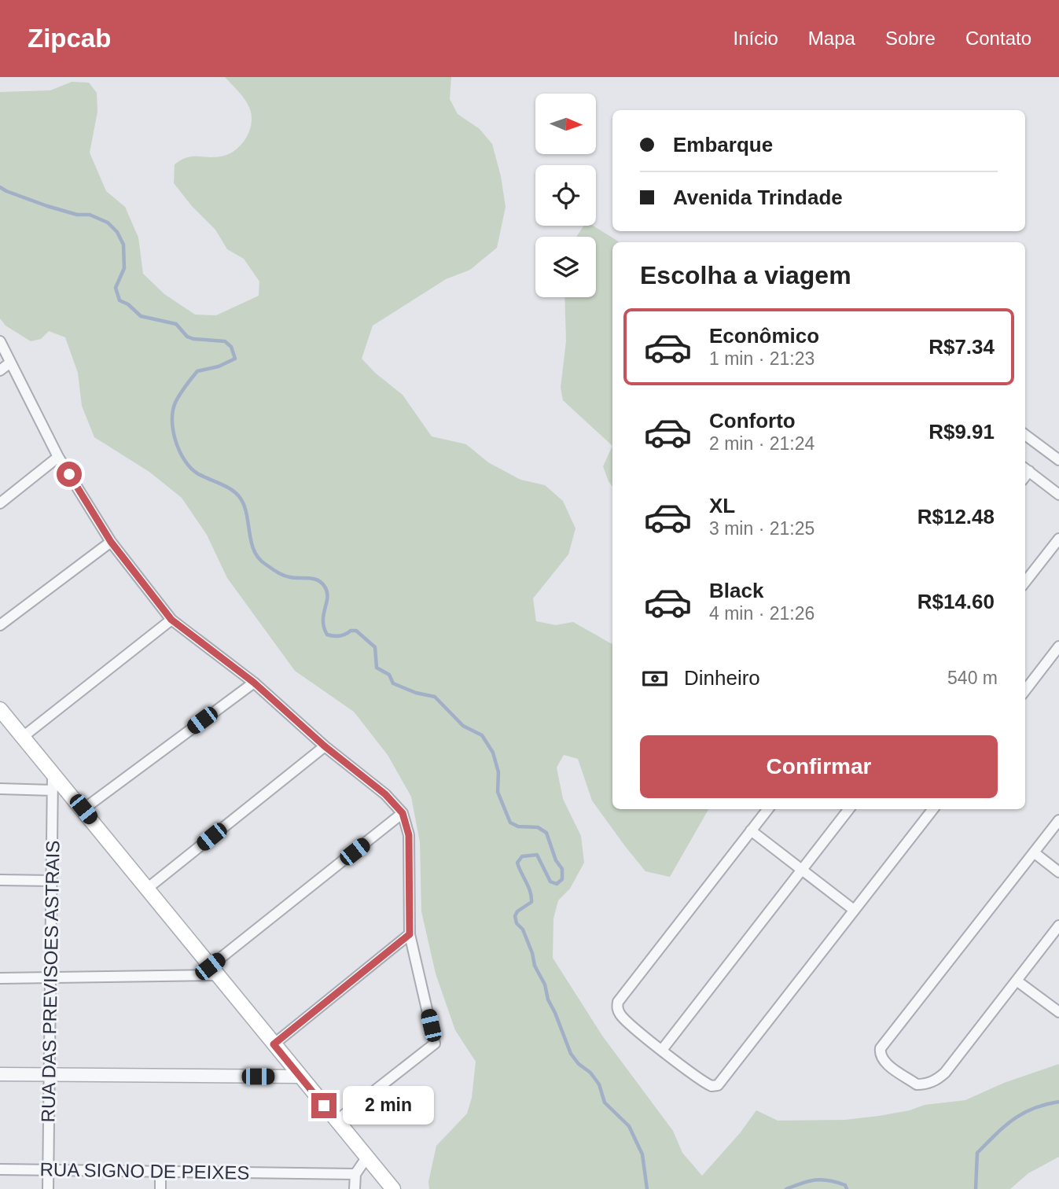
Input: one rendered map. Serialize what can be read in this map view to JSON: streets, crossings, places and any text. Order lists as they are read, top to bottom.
{
  "streets": {
    "street": ["RUA DAS PREVISOES ASTRAIS", "RUA SIGNO DE PEIXES"]
  },
  "crossings": [
    ["RUA DAS PREVISOES ASTRAIS", "RUA SIGNO DE PEIXES"]
  ],
  "north": "right",
  "page": {
    "header": "Zipcab",
    "nav": [
      "Início",
      "Mapa",
      "Sobre",
      "Contato"
    ],
    "banner": ["Embarque", "Avenida Trindade"],
    "heading": "Escolha a viagem",
    "list": [
      {
        "name": "Econômico",
        "note": "1 min · 21:23",
        "value": "R$7.34"
      },
      {
        "name": "Conforto",
        "note": "2 min · 21:24",
        "value": "R$9.91"
      },
      {
        "name": "XL",
        "note": "3 min · 21:25",
        "value": "R$12.48"
      },
      {
        "name": "Black",
        "note": "4 min · 21:26",
        "value": "R$14.60"
      }
    ],
    "pay": ["Dinheiro", "540 m"],
    "buttons": "Confirmar",
    "bubble": "2 min"
  }
}
